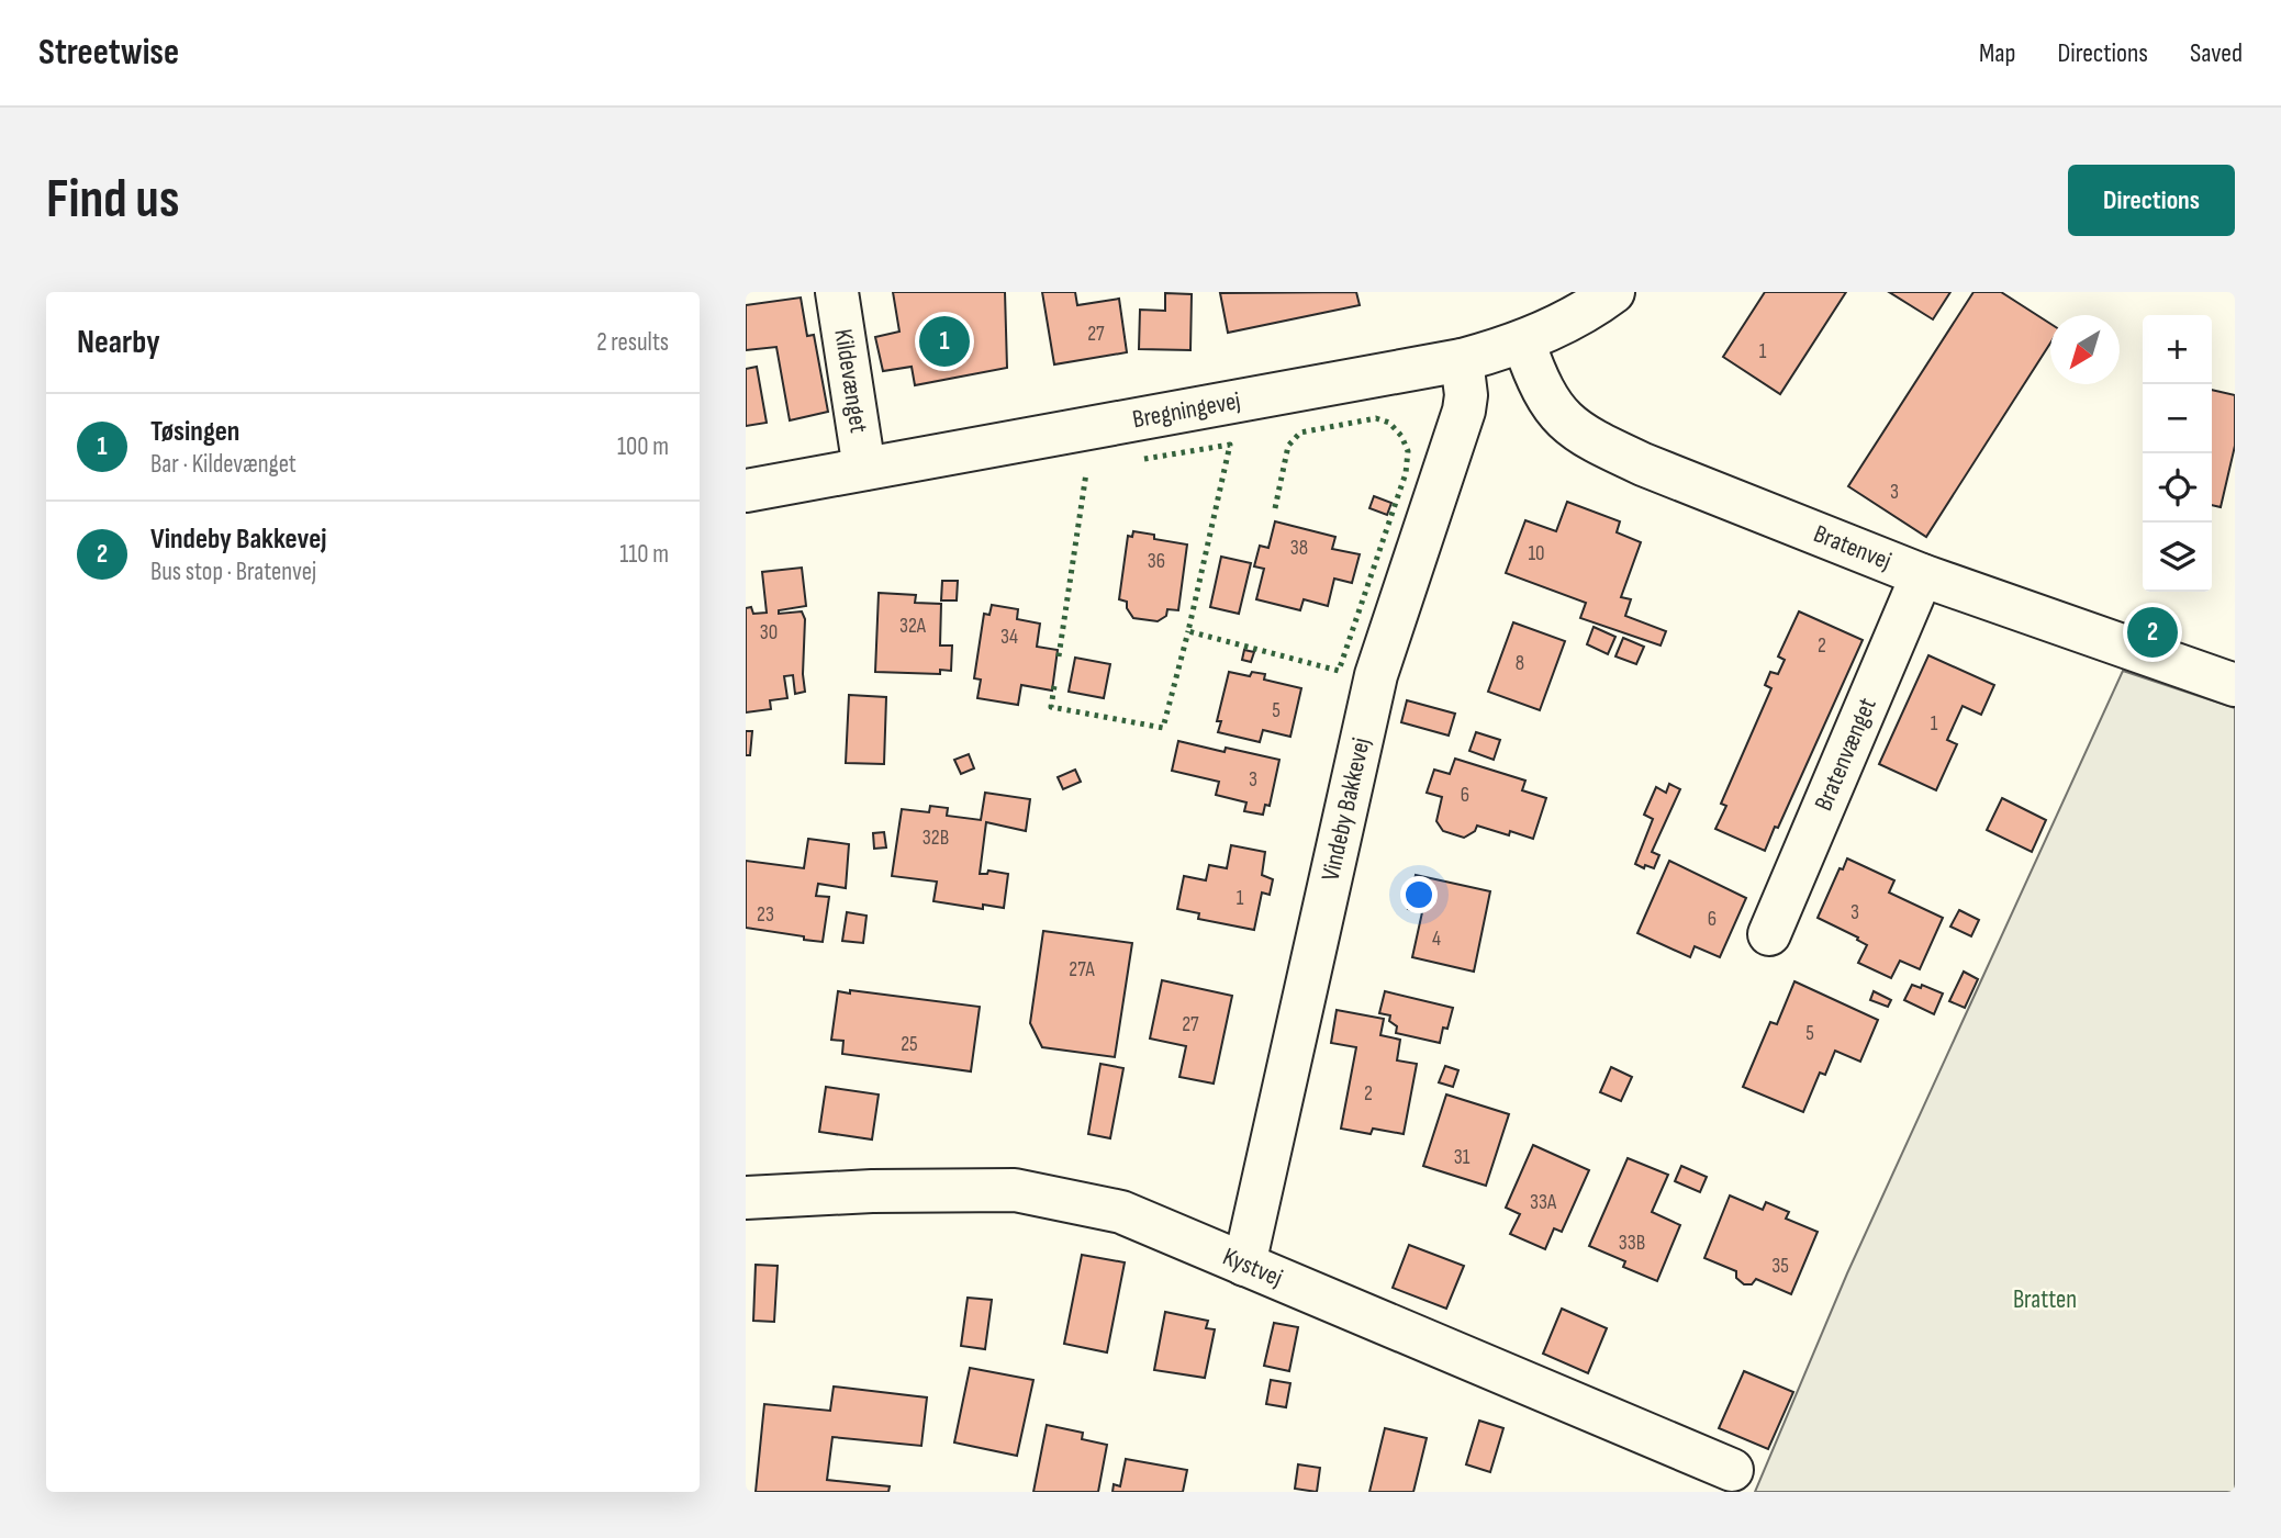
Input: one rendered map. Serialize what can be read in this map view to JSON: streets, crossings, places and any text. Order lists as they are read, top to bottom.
{
  "streets": {
    "street": [
      "Kildevænget",
      "Bregningevej",
      "Bratenvej",
      "Bratenvænget",
      "Vindeby Bakkevej",
      "Kystvej"
    ]
  },
  "crossings": [
    ["Kildevænget", "Bregningevej"],
    ["Bregningevej", "Bratenvej"],
    ["Bregningevej", "Vindeby Bakkevej"],
    ["Bratenvej", "Bratenvænget"],
    ["Vindeby Bakkevej", "Kystvej"]
  ],
  "parks": ["Bratten"],
  "house_numbers": [
    "27",
    "1",
    "3",
    "38",
    "10",
    "36",
    "32A",
    "30",
    "34",
    "2",
    "8",
    "5",
    "1",
    "3",
    "6",
    "32B",
    "1",
    "3",
    "23",
    "6",
    "4",
    "27A",
    "27",
    "5",
    "25",
    "2",
    "31",
    "33A",
    "33B",
    "35"
  ],
  "north": "bottom left",
  "page": {
    "header": "Streetwise",
    "nav": ["Map", "Directions", "Saved"],
    "buttons": "Directions",
    "title": "Find us",
    "heading": ["Nearby", "2 results"],
    "pins": ["1", "2"],
    "map_buttons": ["+", "−"],
    "list": [
      {
        "mark": "1",
        "name": "Tøsingen",
        "note": "Bar · Kildevænget",
        "value": "100 m"
      },
      {
        "mark": "2",
        "name": "Vindeby Bakkevej",
        "note": "Bus stop · Bratenvej",
        "value": "110 m"
      }
    ]
  }
}
